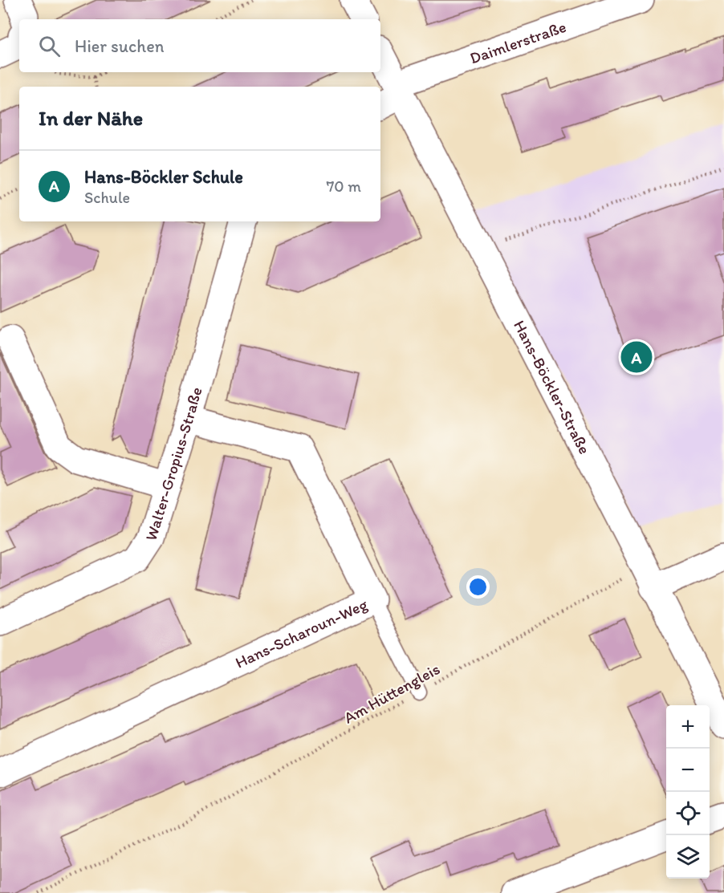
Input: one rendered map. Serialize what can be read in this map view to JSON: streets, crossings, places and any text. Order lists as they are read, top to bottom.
{
  "streets": {
    "street": [
      "Daimlerstraße",
      "Hans-Böckler-Straße",
      "Walter-Gropius-Straße",
      "Hans-Scharoun-Weg"
    ],
    "path": ["Am Hüttengleis"]
  },
  "crossings": [
    ["Daimlerstraße", "Hans-Böckler-Straße"],
    ["Walter-Gropius-Straße", "Hans-Scharoun-Weg"]
  ],
  "page": {
    "search": "Hier suchen",
    "heading": "In der Nähe",
    "list": [
      {
        "mark": "A",
        "name": "Hans-Böckler Schule",
        "note": "Schule",
        "value": "70 m"
      }
    ],
    "pins": "A",
    "map_buttons": ["+", "−"]
  }
}
